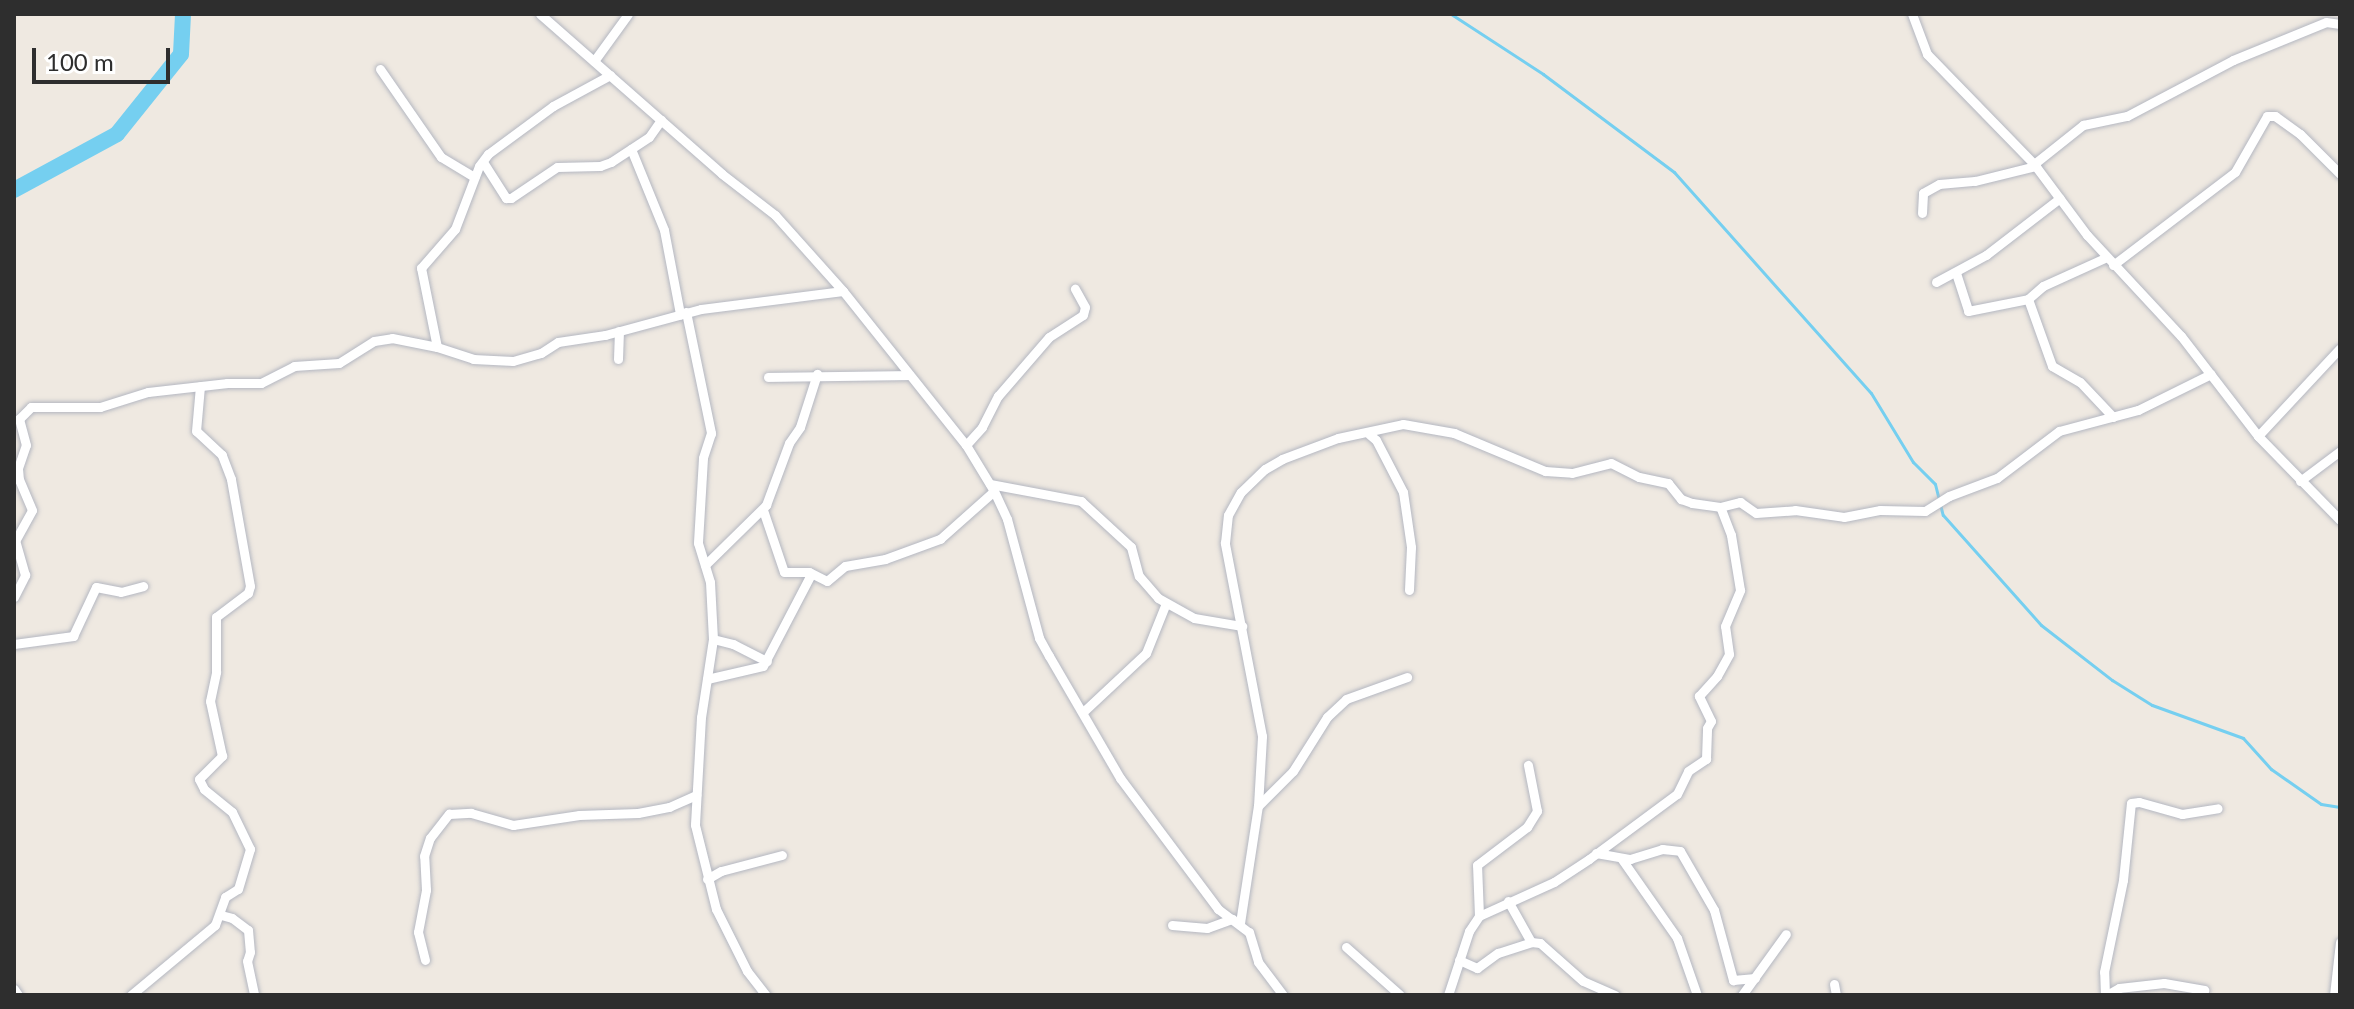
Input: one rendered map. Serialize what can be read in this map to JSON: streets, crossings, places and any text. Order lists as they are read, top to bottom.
{
  "scale_bar": "100 m"
}
